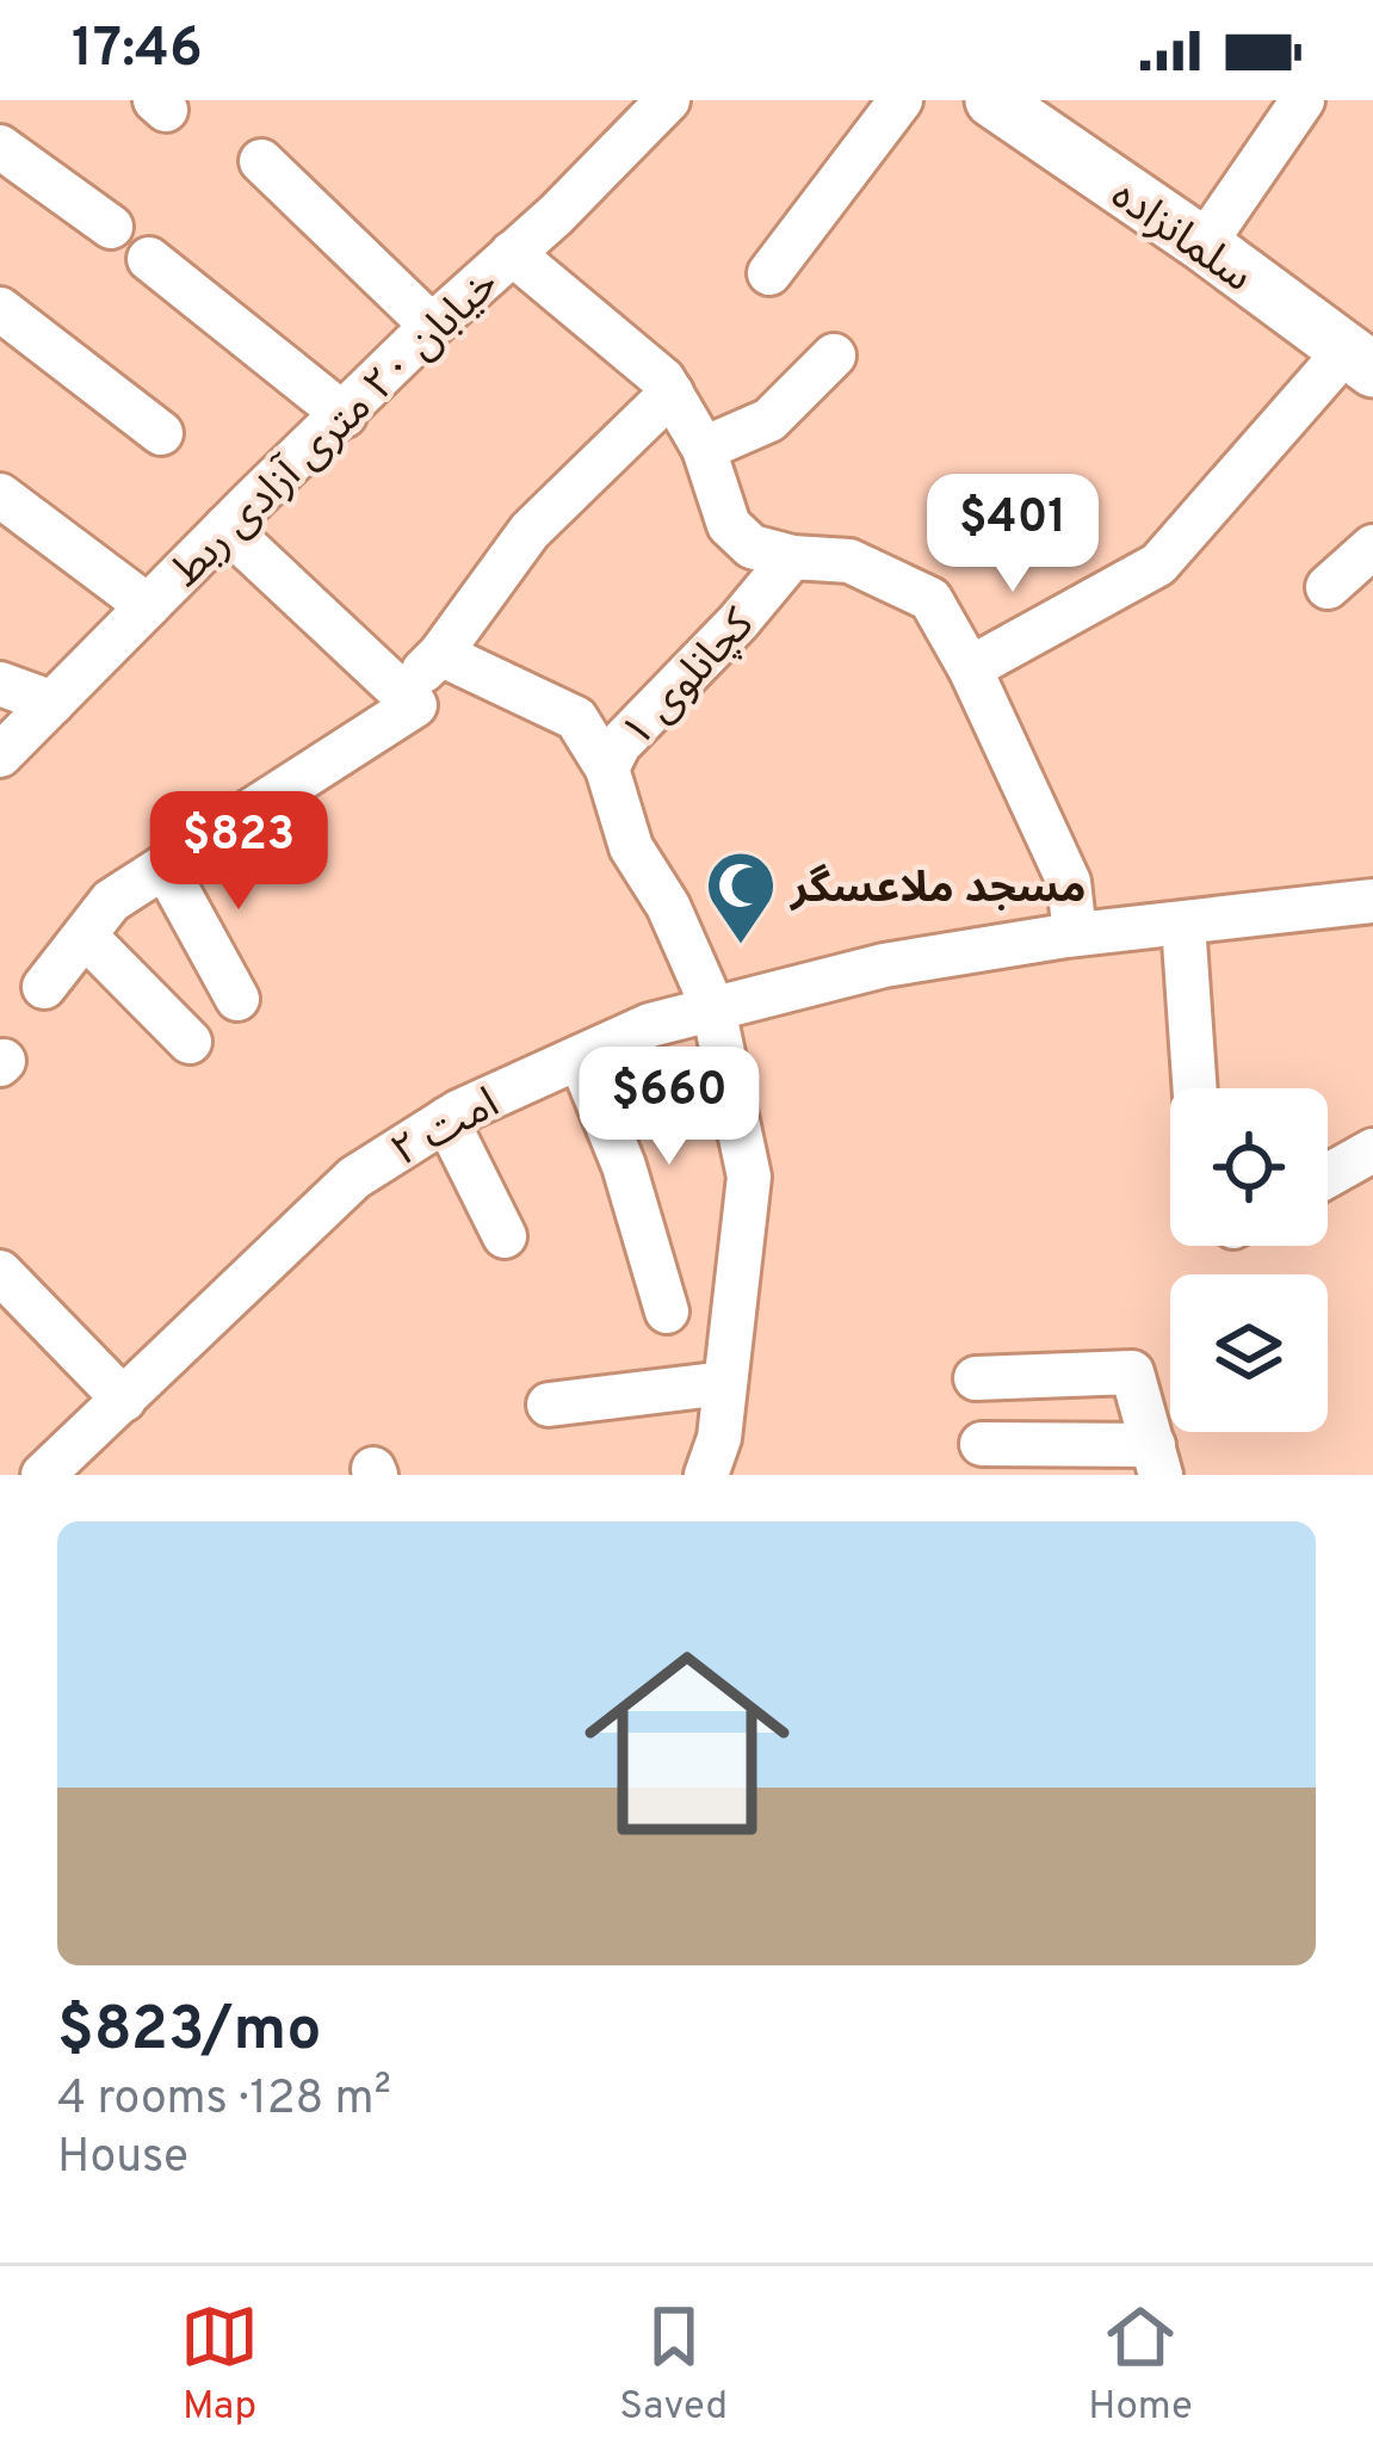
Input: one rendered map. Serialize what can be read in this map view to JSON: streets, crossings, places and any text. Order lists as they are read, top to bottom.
{
  "streets": {
    "main road": ["سلمانزاده"],
    "street": ["خیابان ۲۰ متری آزادی ربط", "کچانلوی ۱", "امت ۲"]
  },
  "crossings": [
    ["کچانلوی ۱", "امت ۲"]
  ],
  "places": {
    "mosque": ["مسجد ملاعسگر"]
  },
  "page": {
    "status": "17:46",
    "price": ["$401", "$823", "$660"],
    "list": [
      {
        "name": "$823/mo",
        "note": "4 rooms · 128 m² · House"
      }
    ],
    "tabs": ["Map", "Saved", "Home"]
  }
}
